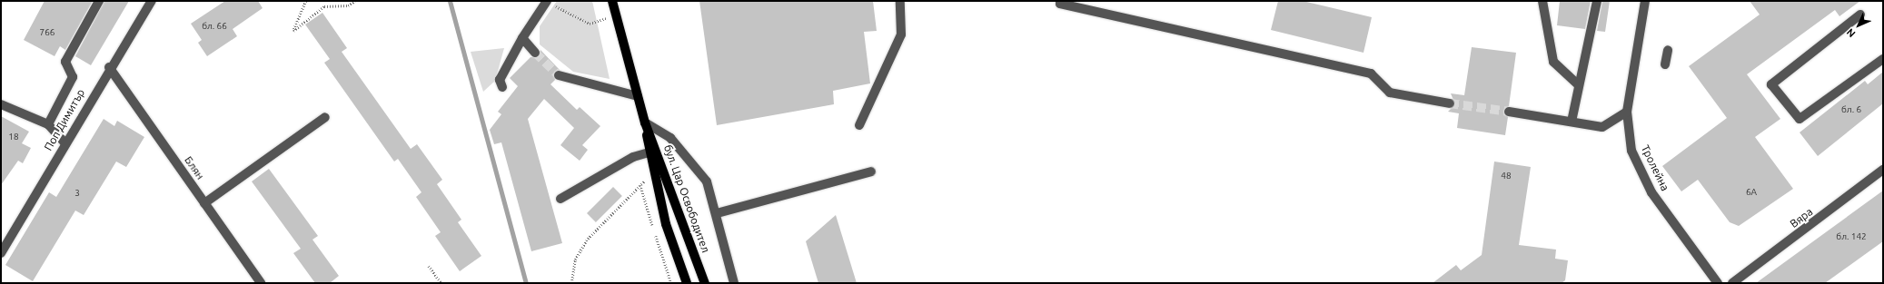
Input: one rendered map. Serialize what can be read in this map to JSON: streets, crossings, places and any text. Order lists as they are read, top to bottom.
{
  "streets": {
    "main road": ["бул. Цар Освободител"],
    "street": [
      "Поп Димитър",
      "Блян",
      "Тролейна",
      "Вяра"
    ]
  },
  "crossings": [
    ["Поп Димитър", "Блян"]
  ],
  "house_numbers": [
    "бл. 66",
    "766",
    "бл. 6",
    "18",
    "48",
    "6А",
    "3",
    "бл. 142"
  ],
  "north": "bottom left"
}
